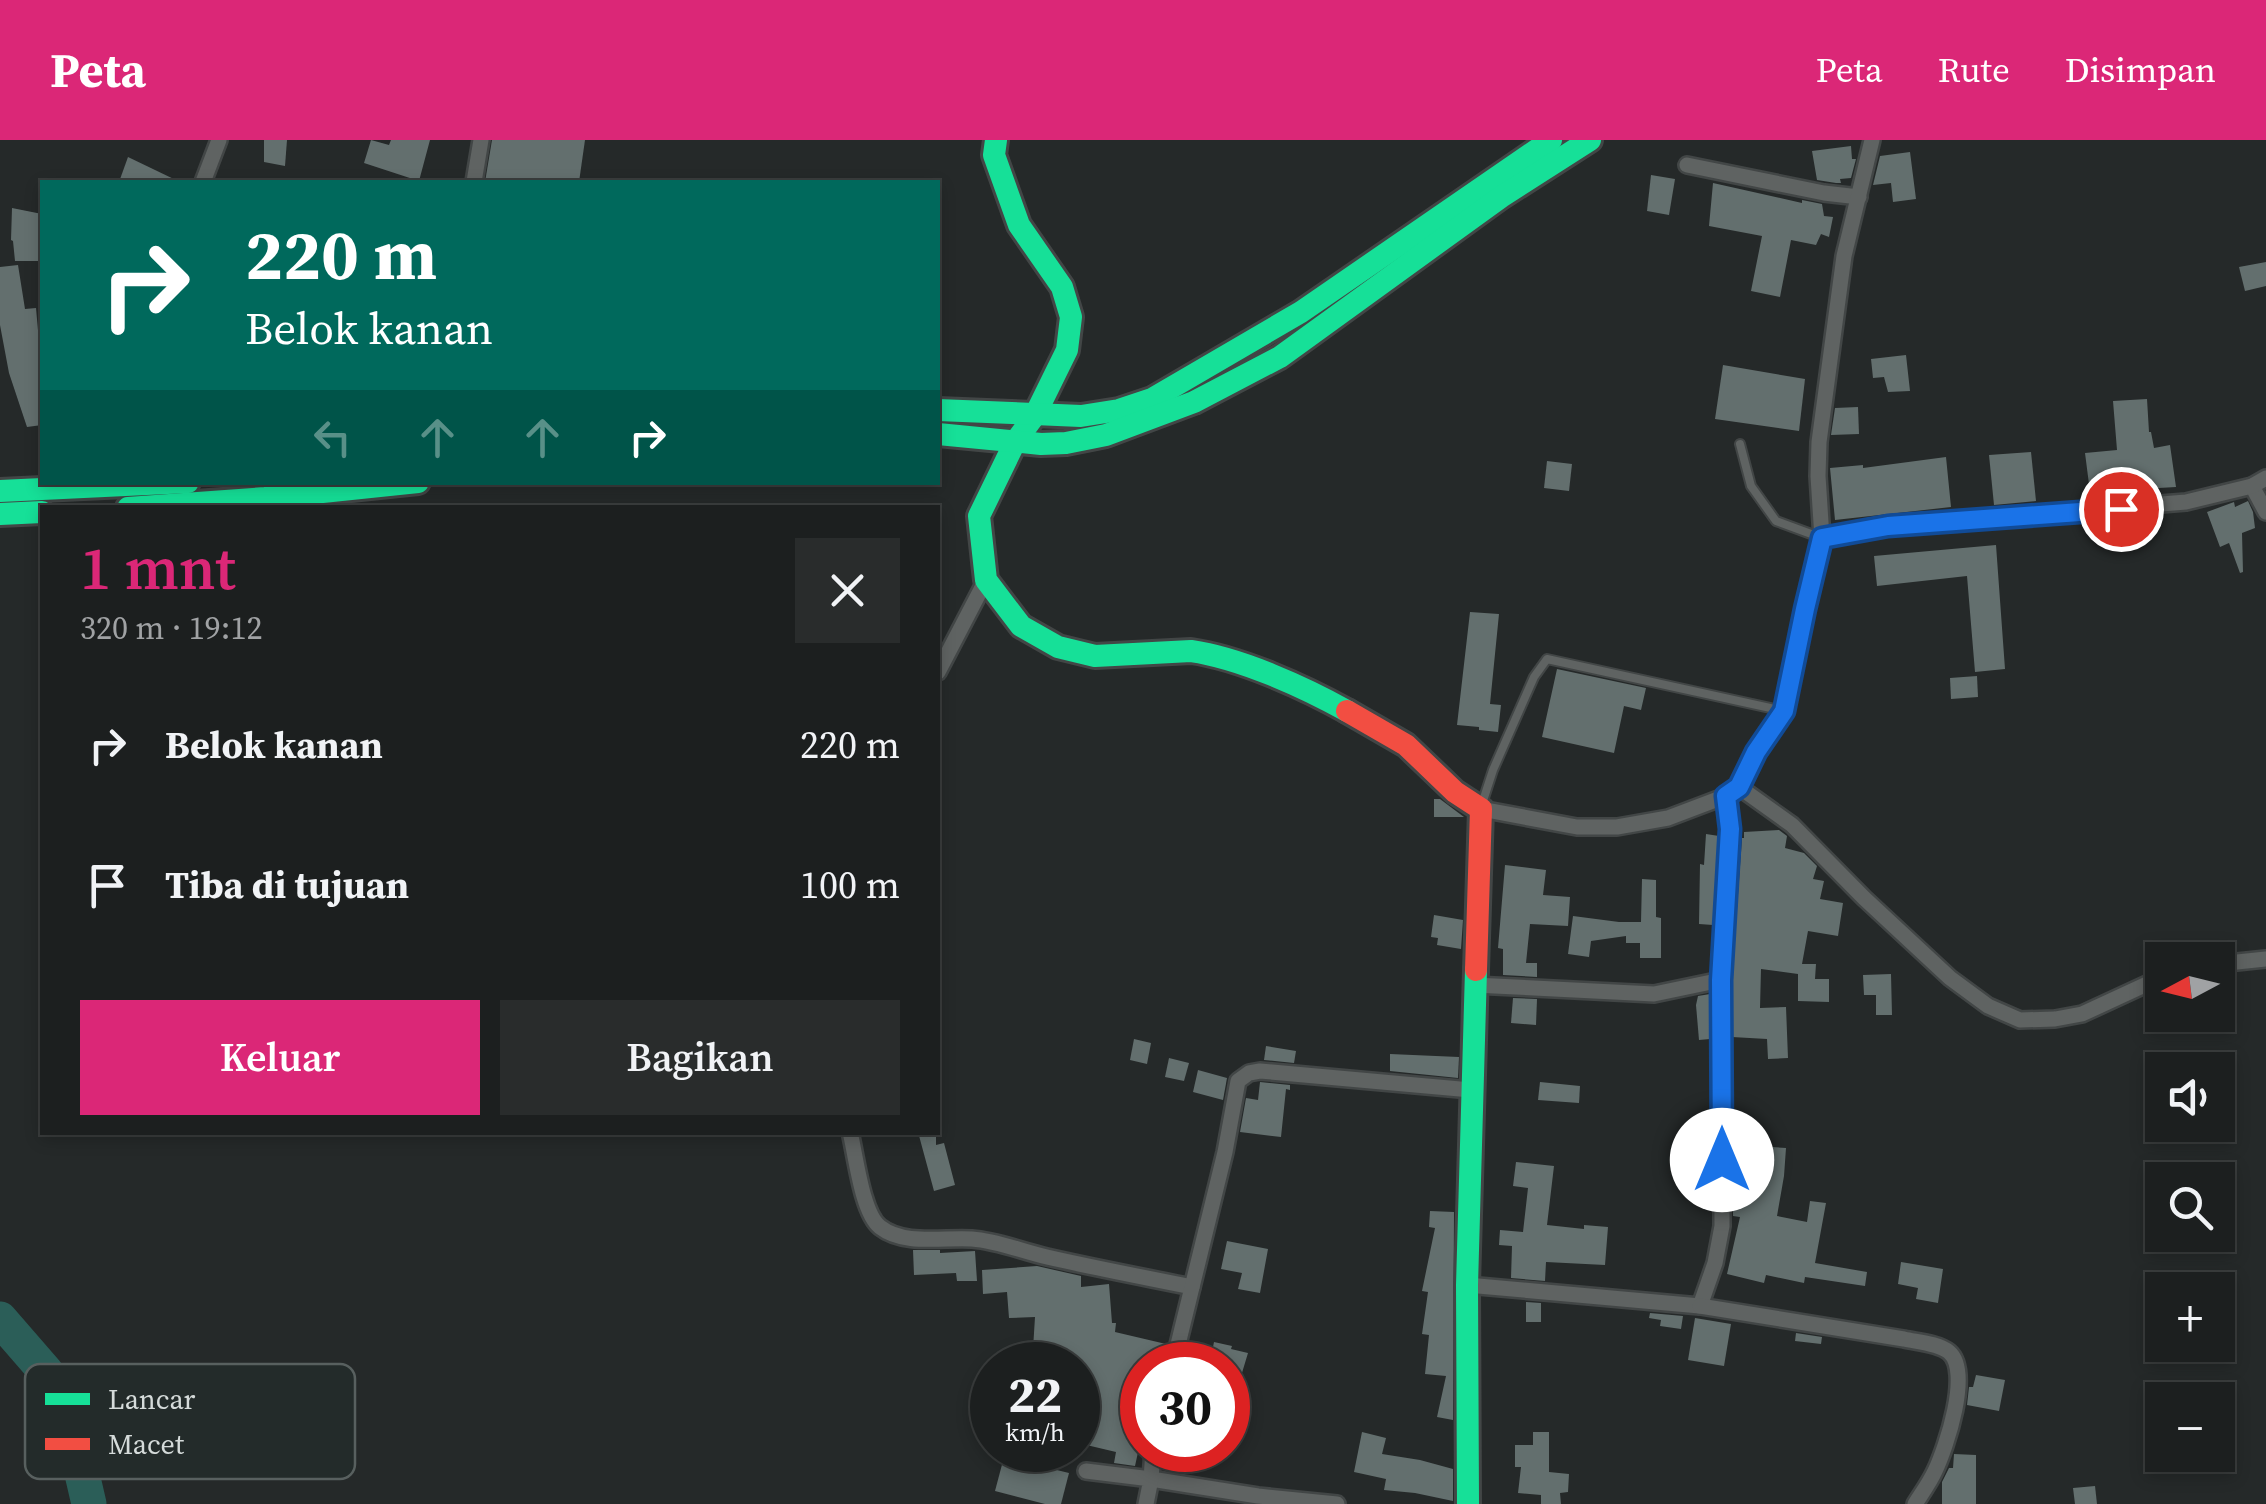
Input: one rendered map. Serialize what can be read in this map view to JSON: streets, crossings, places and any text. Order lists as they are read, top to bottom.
{
  "legend": ["Lancar", "Macet"],
  "north": "left",
  "page": {
    "header": "Peta",
    "nav": ["Peta", "Rute", "Disimpan"],
    "turn": ["220 m", "Belok kanan"],
    "heading": ["1 mnt", "320 m · 19:12"],
    "list": [
      {
        "name": "Belok kanan",
        "value": "220 m"
      },
      {
        "name": "Tiba di tujuan",
        "value": "100 m"
      }
    ],
    "map_buttons": ["+", "−"],
    "buttons": ["Keluar", "Bagikan"],
    "speed": "22 km/h",
    "limit": "30"
  }
}
